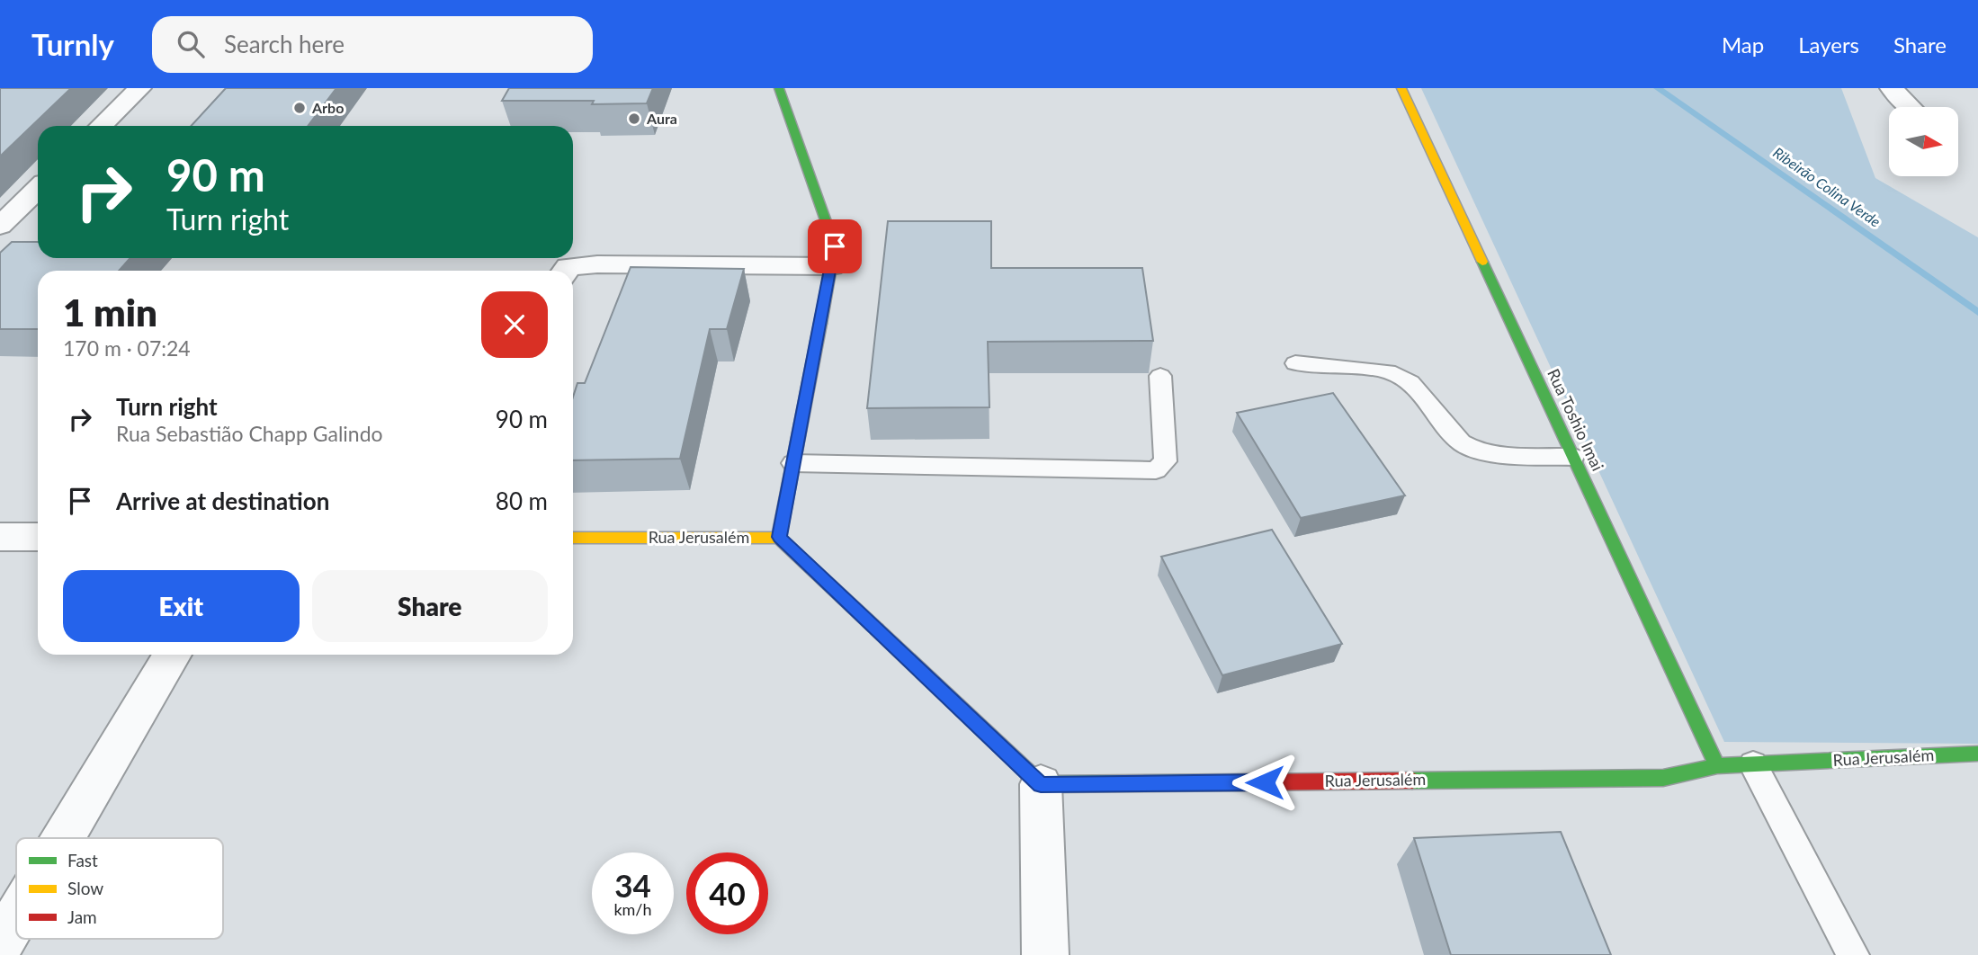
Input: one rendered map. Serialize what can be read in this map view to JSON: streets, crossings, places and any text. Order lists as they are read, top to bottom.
{
  "streets": {
    "street": ["Rua Toshio Imai", "Rua Jerusalém"]
  },
  "crossings": [
    ["Rua Toshio Imai", "Rua Jerusalém"]
  ],
  "water": ["Ribeirão Colina Verde"],
  "places": ["Arbo", "Aura"],
  "legend": ["Fast", "Slow", "Jam"],
  "north": "right",
  "page": {
    "header": "Turnly",
    "search": "Search here",
    "nav": ["Map", "Layers", "Share"],
    "turn": ["90 m", "Turn right"],
    "heading": ["1 min", "170 m · 07:24"],
    "list": [
      {
        "name": "Turn right",
        "note": "Rua Sebastião Chapp Galindo",
        "value": "90 m"
      },
      {
        "name": "Arrive at destination",
        "value": "80 m"
      }
    ],
    "buttons": ["Exit", "Share"],
    "speed": "34 km/h",
    "limit": "40"
  }
}
